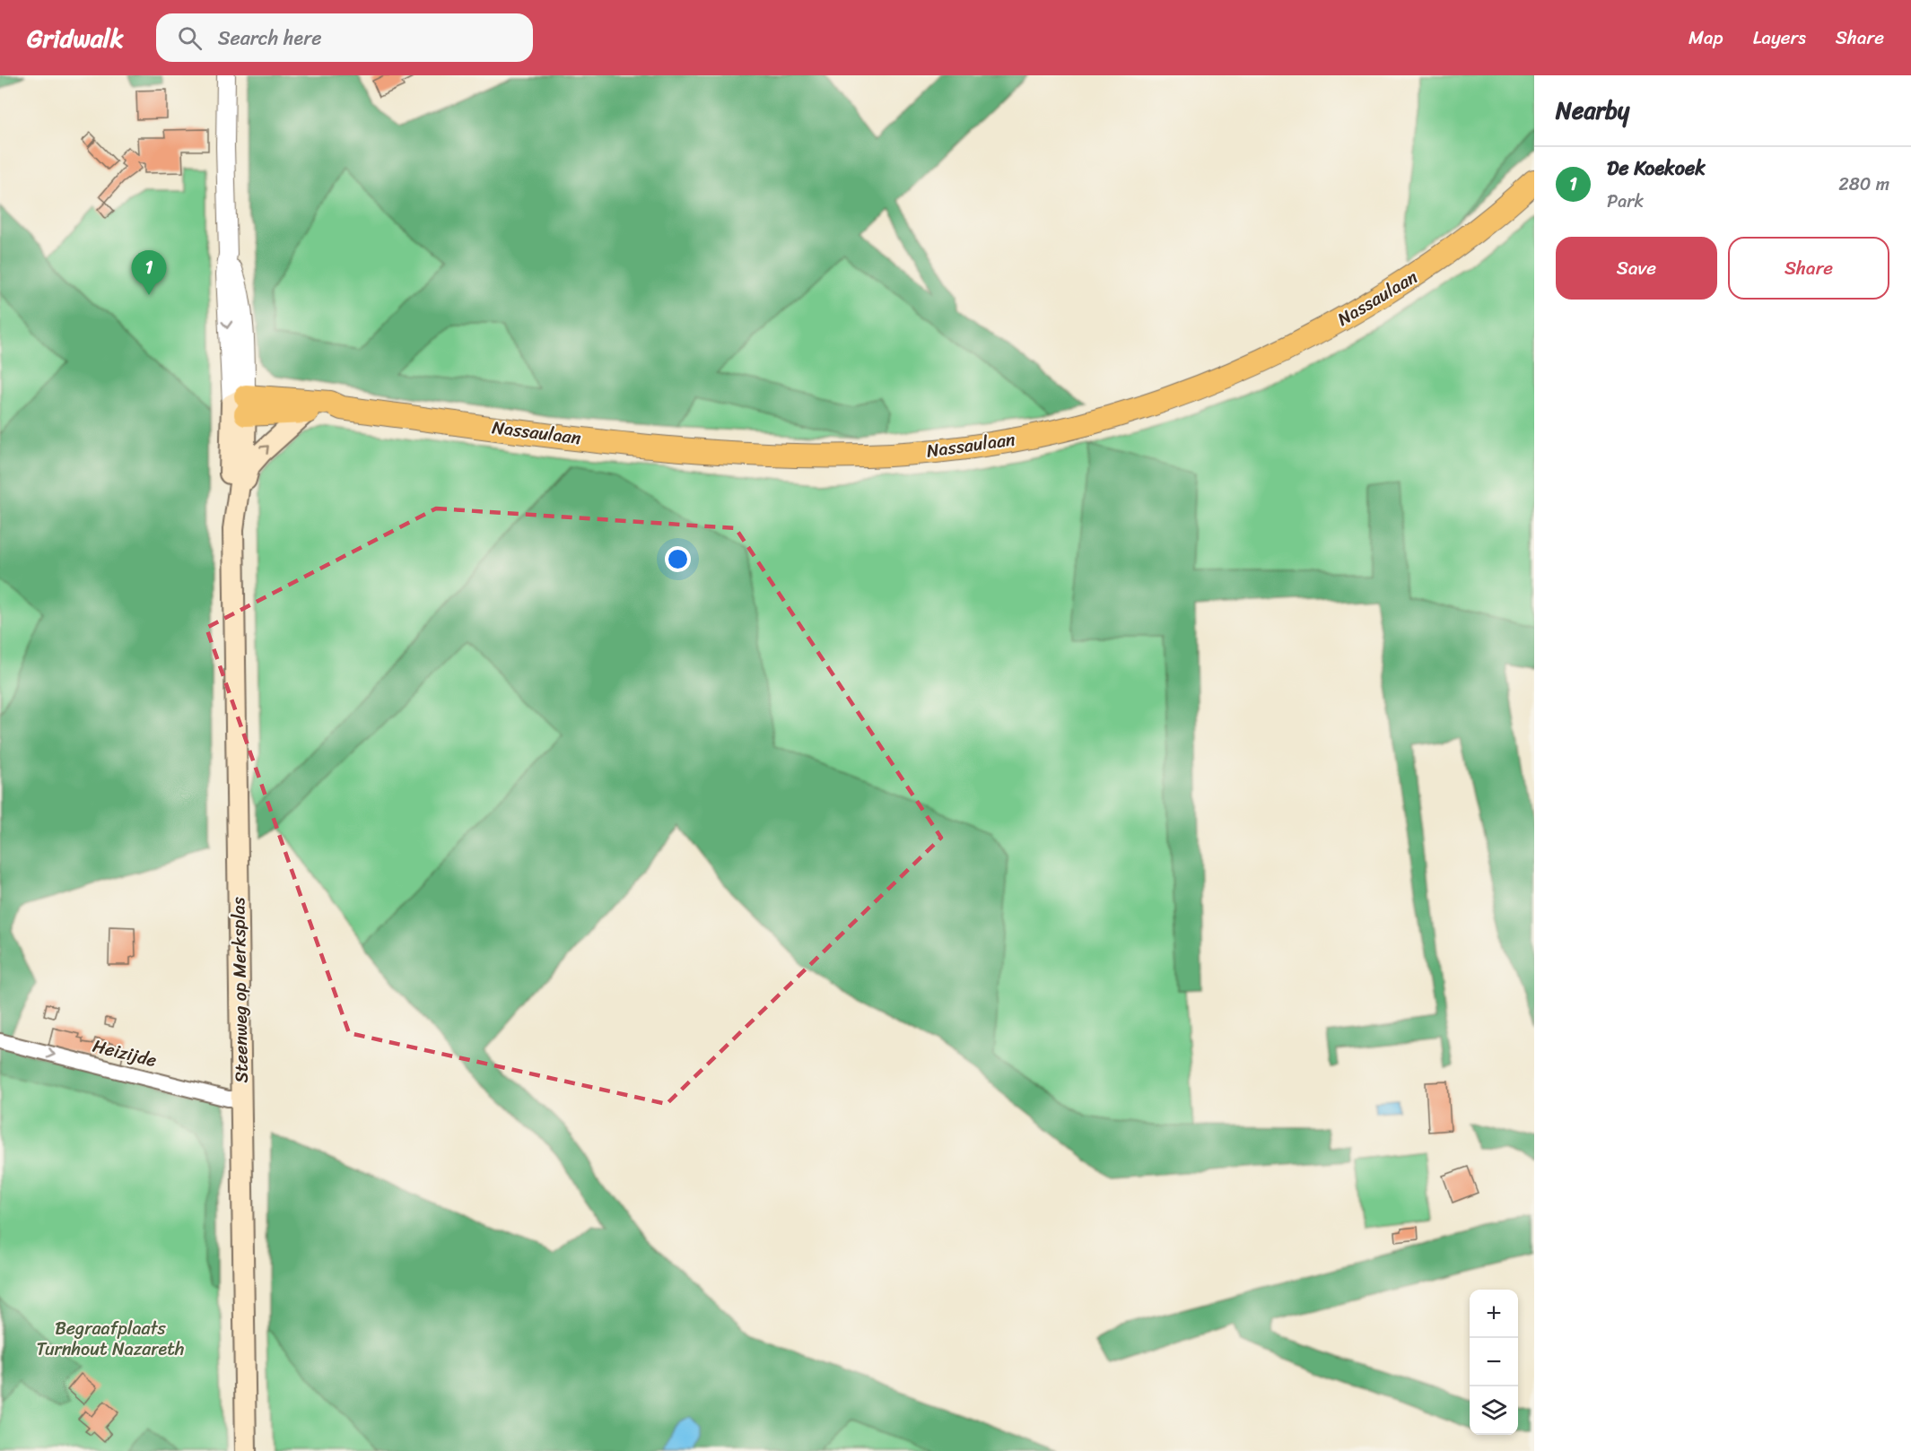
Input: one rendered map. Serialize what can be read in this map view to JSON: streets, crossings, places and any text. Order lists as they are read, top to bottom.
{
  "streets": {
    "main road": ["Nassaulaan", "Steenweg op Merksplas"],
    "street": ["Heizijde"]
  },
  "crossings": [
    ["Nassaulaan", "Steenweg op Merksplas"],
    ["Steenweg op Merksplas", "Heizijde"]
  ],
  "one_way": ["Heizijde"],
  "parks": ["Begraafplaats Turnhout Nazareth"],
  "page": {
    "header": "Gridwalk",
    "search": "Search here",
    "nav": ["Map", "Layers", "Share"],
    "heading": "Nearby",
    "list": [
      {
        "mark": "1",
        "name": "De Koekoek",
        "note": "Park",
        "value": "280 m"
      }
    ],
    "buttons": ["Save", "Share"],
    "pins": "1",
    "map_buttons": ["+", "−"]
  }
}
